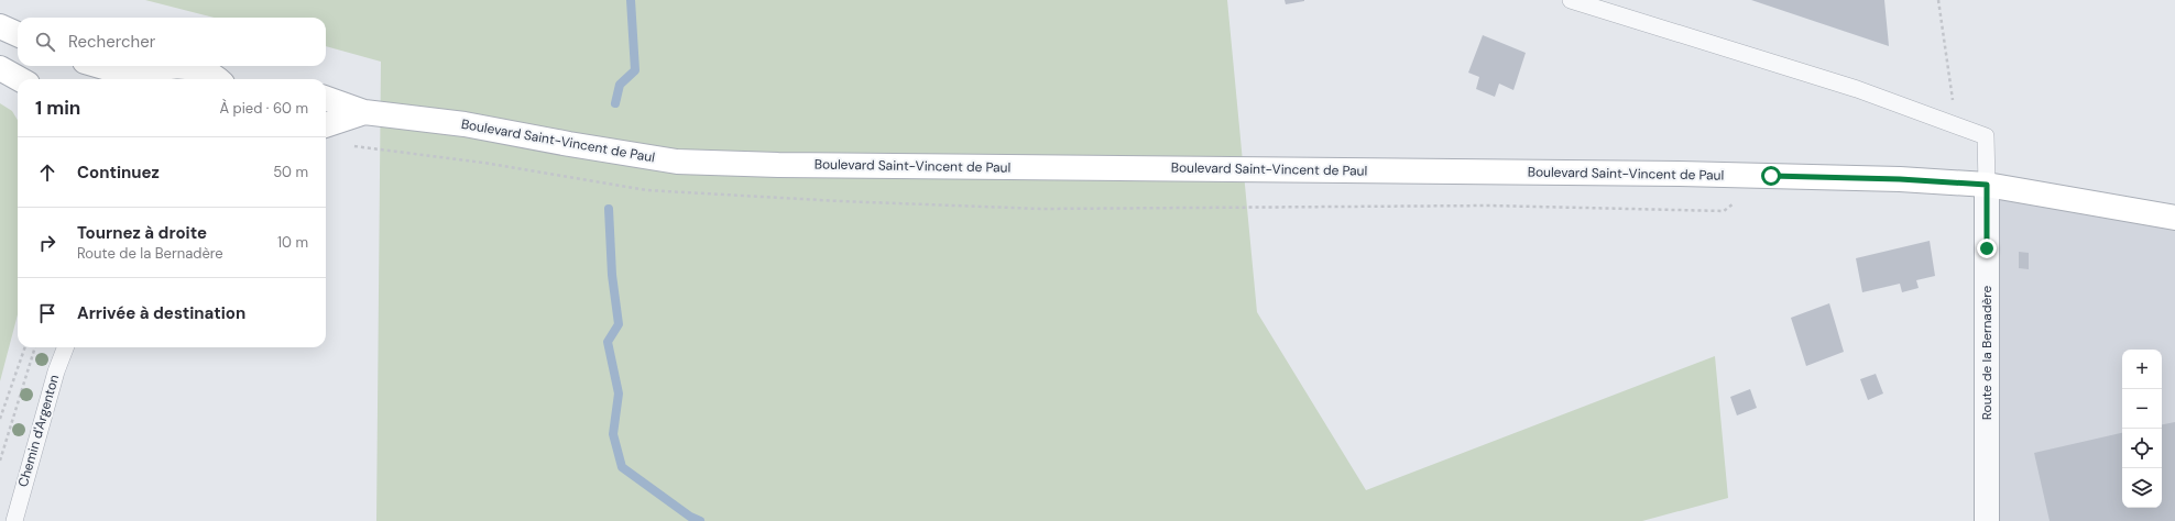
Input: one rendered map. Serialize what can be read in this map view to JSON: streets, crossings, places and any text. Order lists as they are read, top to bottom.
{
  "streets": {
    "main road": ["Boulevard Saint-Vincent de Paul"],
    "street": ["Route de la Bernadère"],
    "lane": ["Chemin d'Argenton"]
  },
  "crossings": [
    ["Boulevard Saint-Vincent de Paul", "Route de la Bernadère"]
  ],
  "page": {
    "search": "Rechercher",
    "heading": ["1 min", "À pied · 60 m"],
    "list": [
      ["Continuez", "50 m"],
      ["Tournez à droite", "Route de la Bernadère", "10 m"],
      "Arrivée à destination"
    ],
    "map_buttons": ["+", "−"]
  }
}
